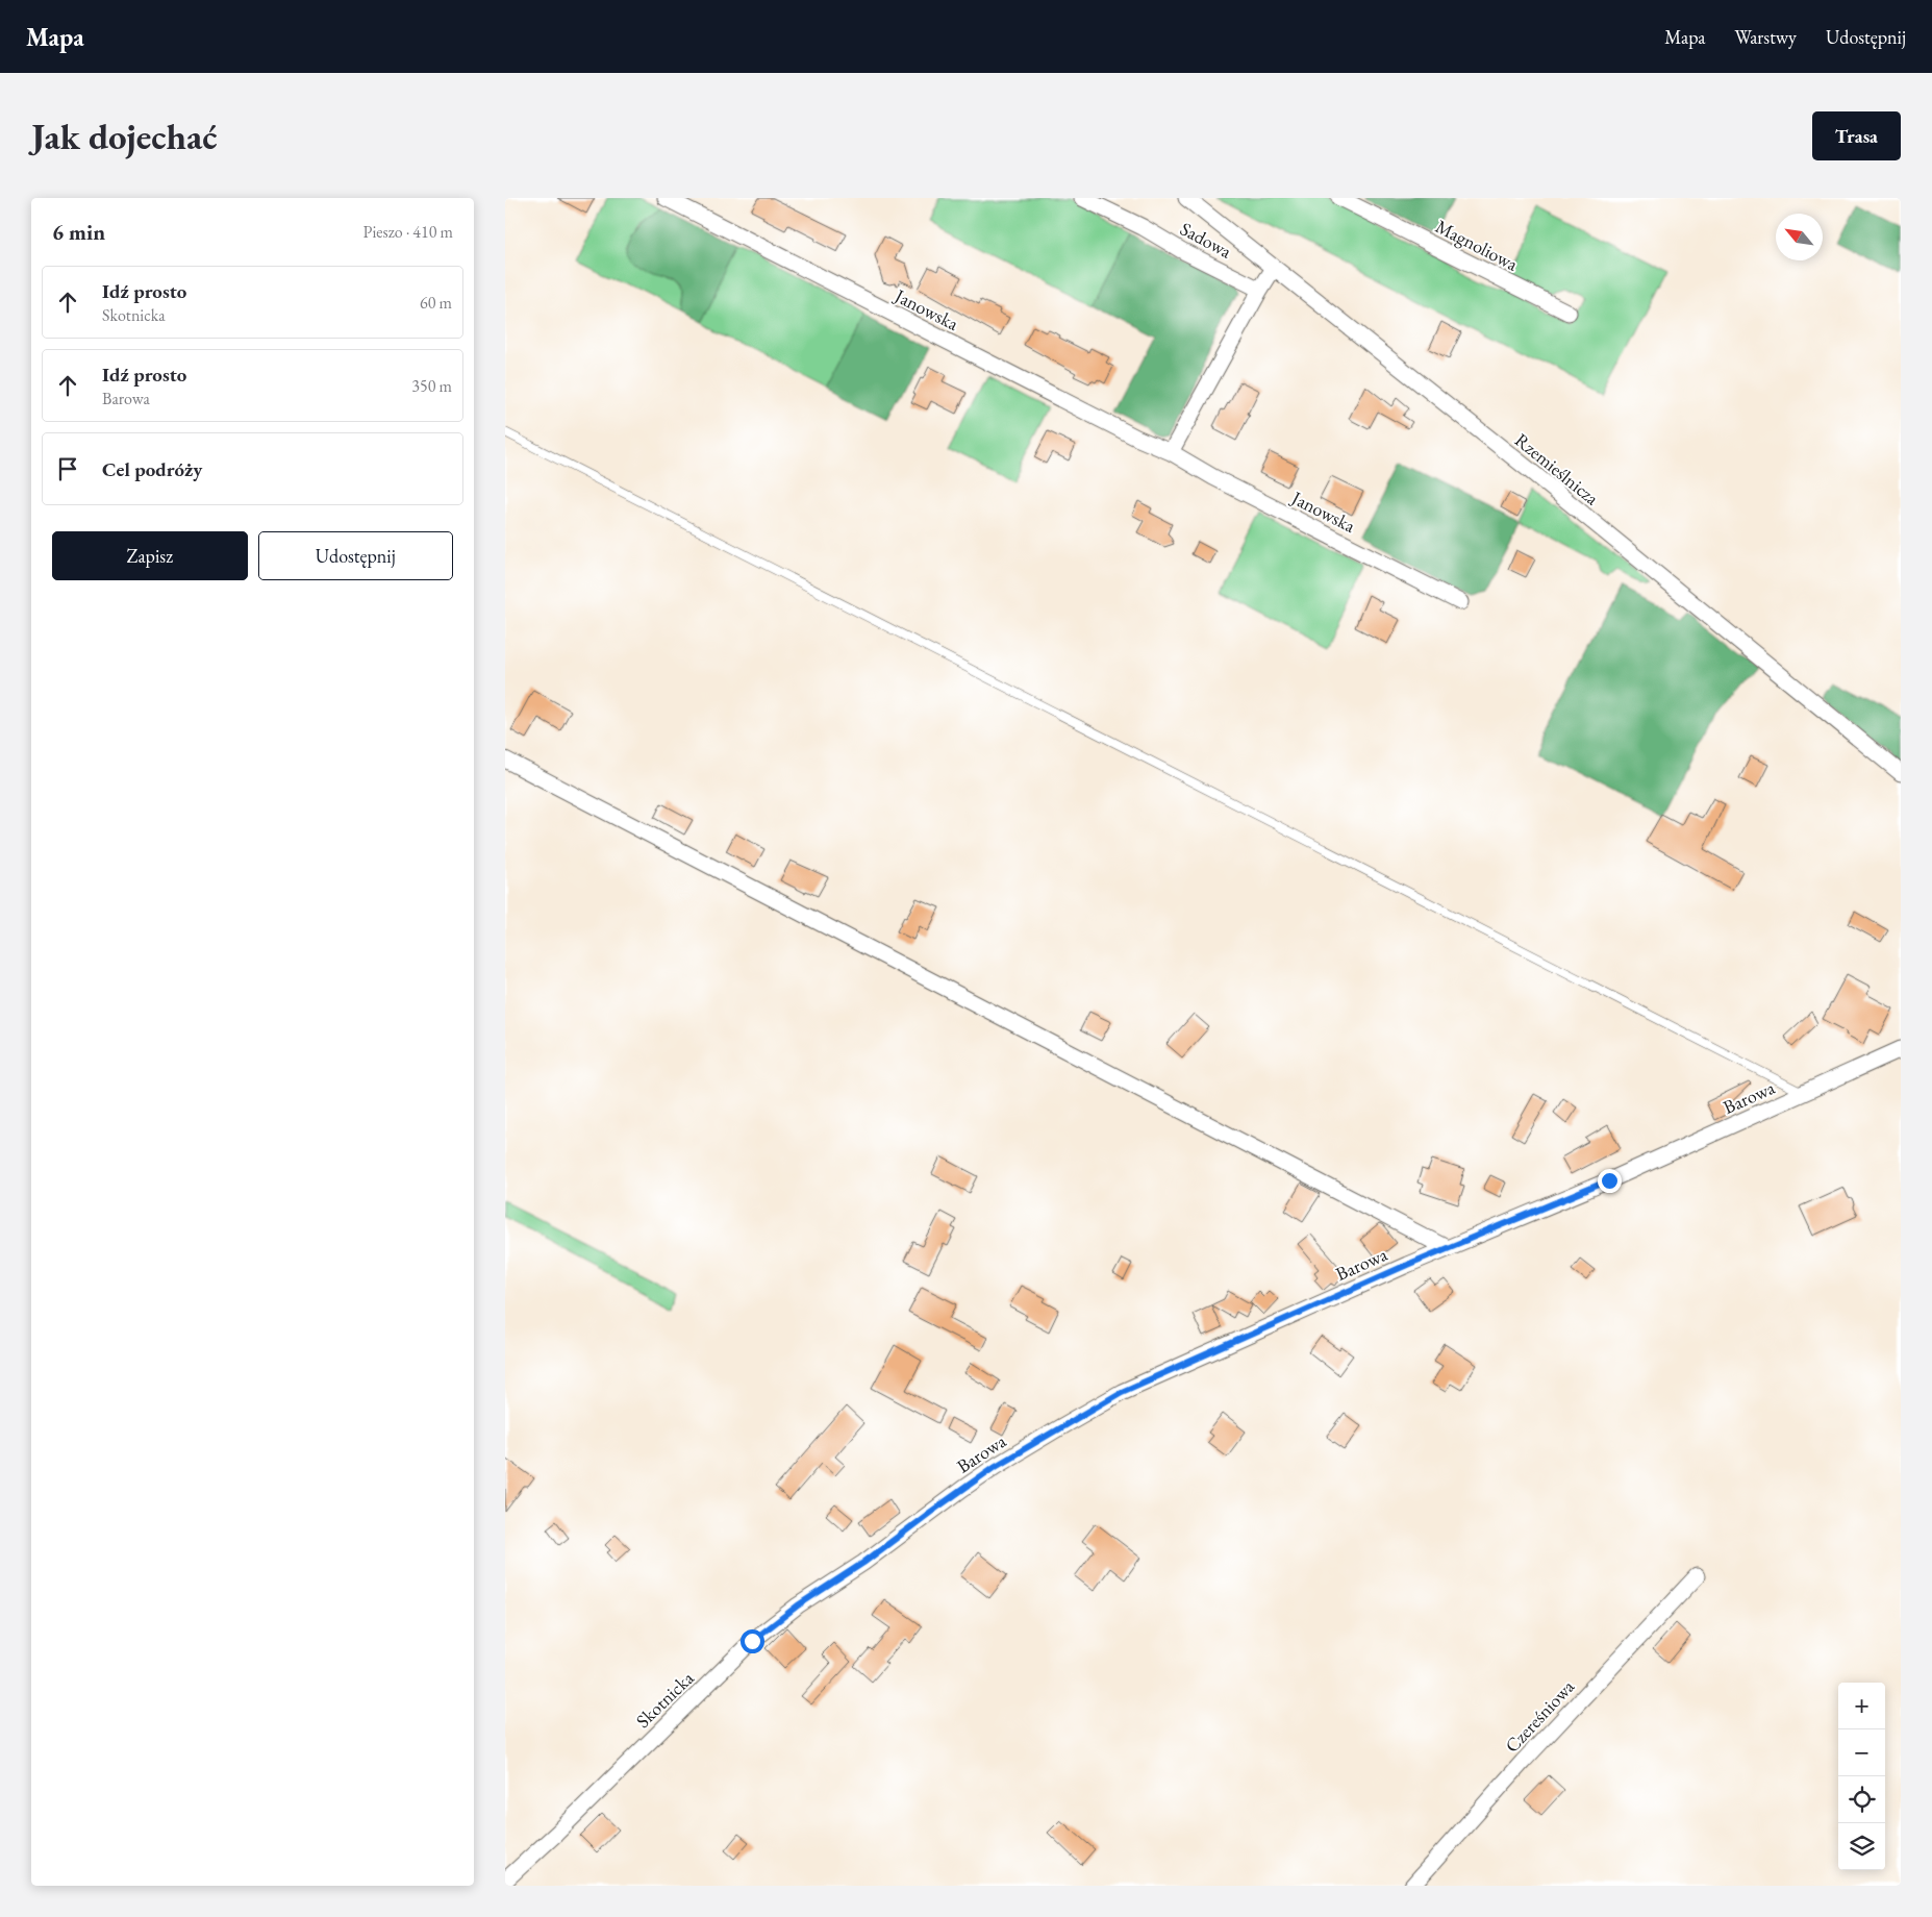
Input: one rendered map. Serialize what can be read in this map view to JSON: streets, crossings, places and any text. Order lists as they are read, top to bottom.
{
  "streets": {
    "street": [
      "Sadowa",
      "Magnoliowa",
      "Janowska",
      "Rzemieślnicza",
      "Barowa",
      "Skotnicka",
      "Czereśniowa"
    ]
  },
  "crossings": [
    ["Barowa", "Skotnicka"]
  ],
  "north": "top left",
  "page": {
    "header": "Mapa",
    "nav": ["Mapa", "Warstwy", "Udostępnij"],
    "buttons": [
      "Trasa",
      ["Zapisz", "Udostępnij"]
    ],
    "title": "Jak dojechać",
    "heading": ["6 min", "Pieszo · 410 m"],
    "list": [
      ["Idź prosto", "Skotnicka", "60 m"],
      ["Idź prosto", "Barowa", "350 m"],
      "Cel podróży"
    ],
    "map_buttons": ["+", "−"]
  }
}
